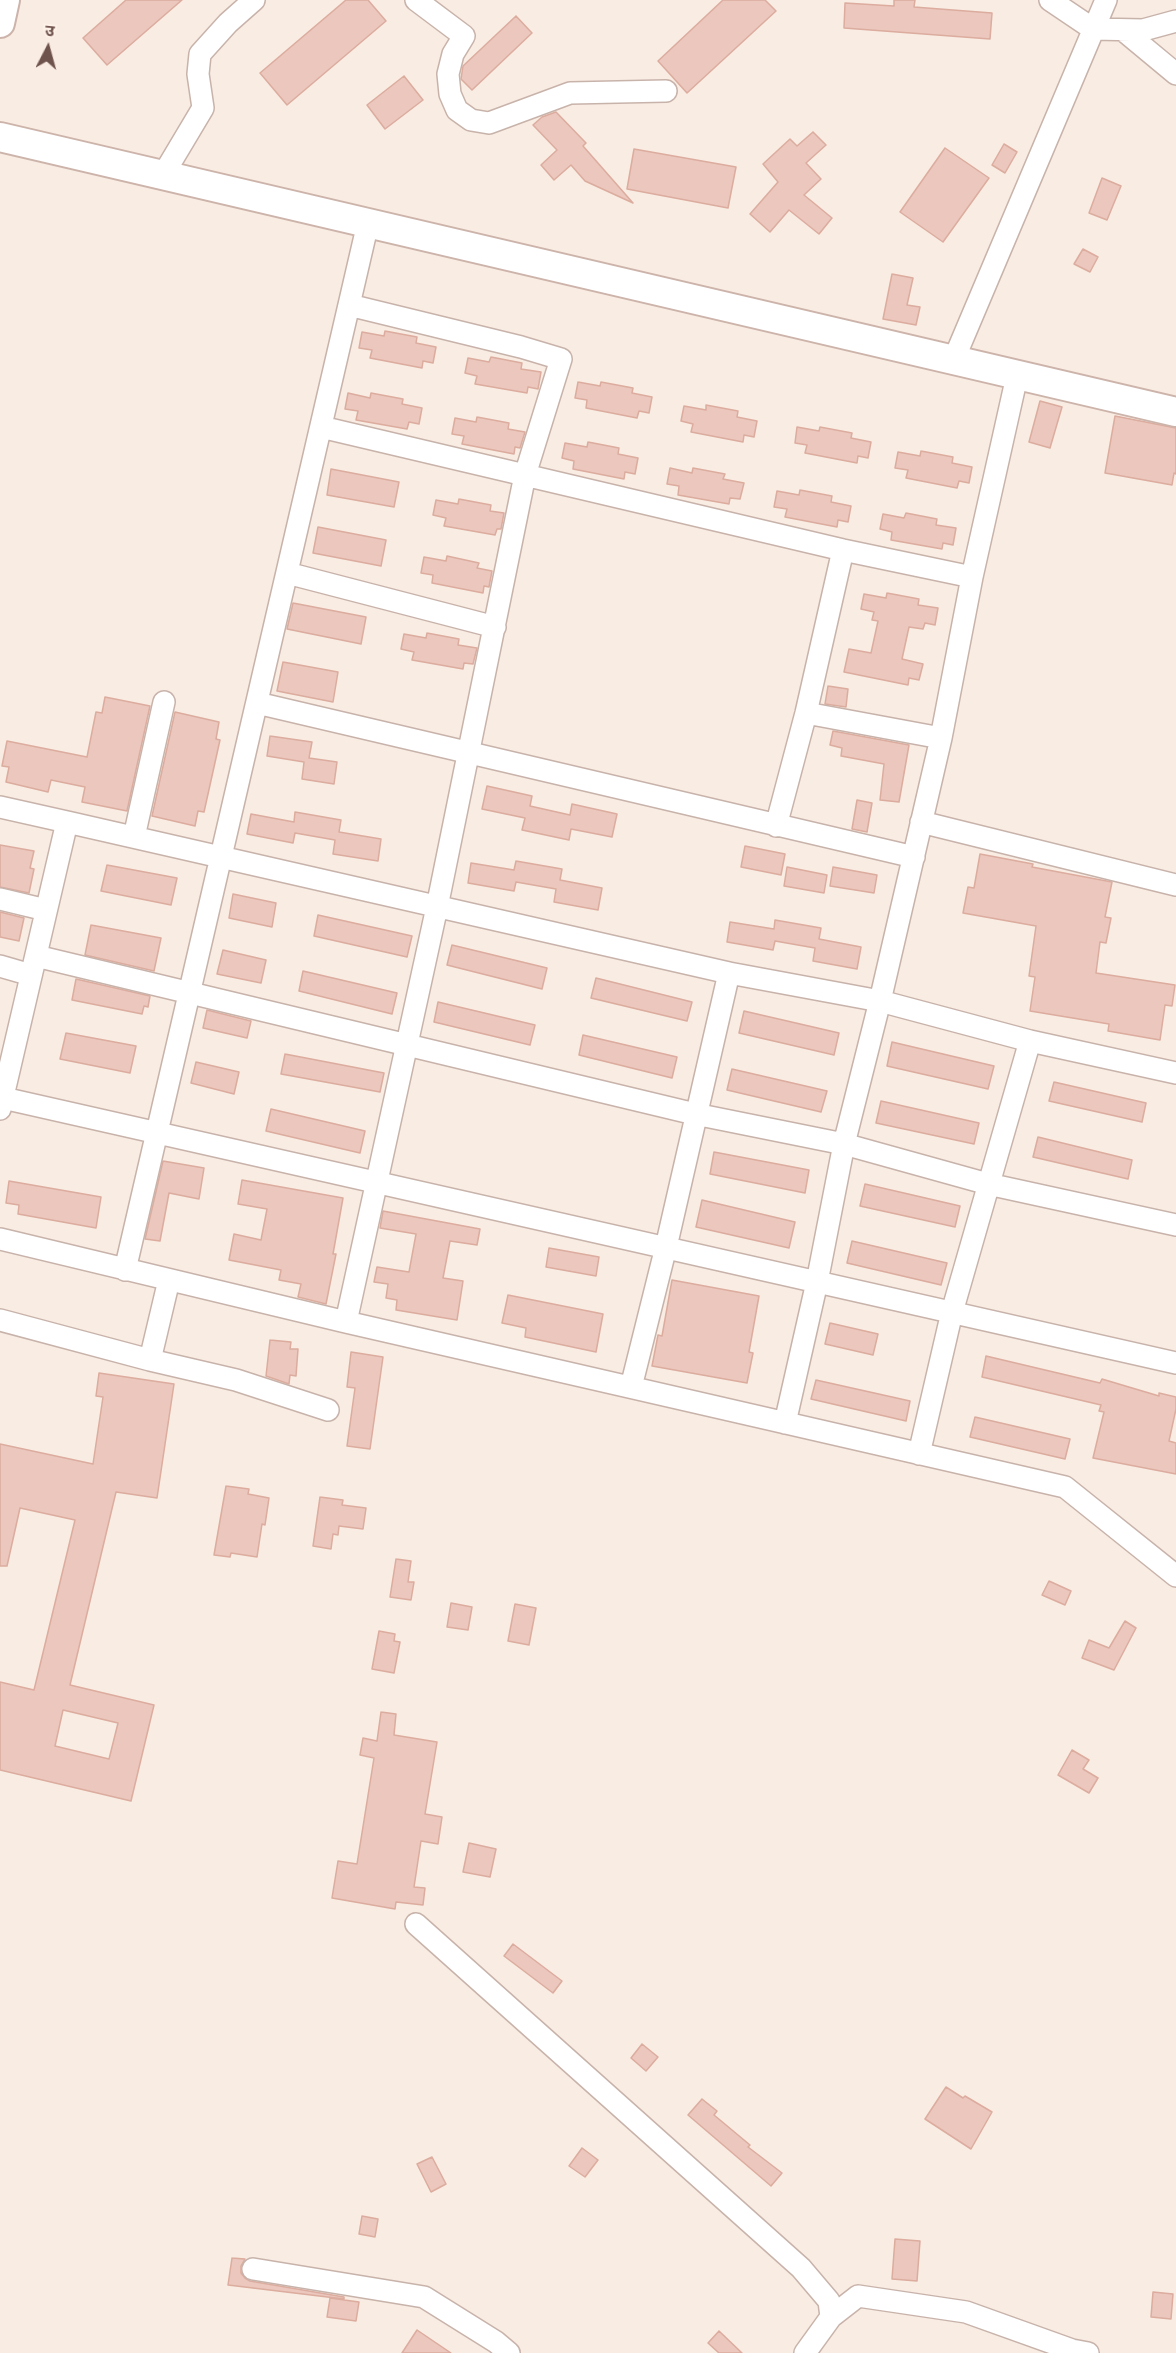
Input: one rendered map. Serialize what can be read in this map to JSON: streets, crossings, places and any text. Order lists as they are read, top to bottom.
{
  "north": "top"
}
